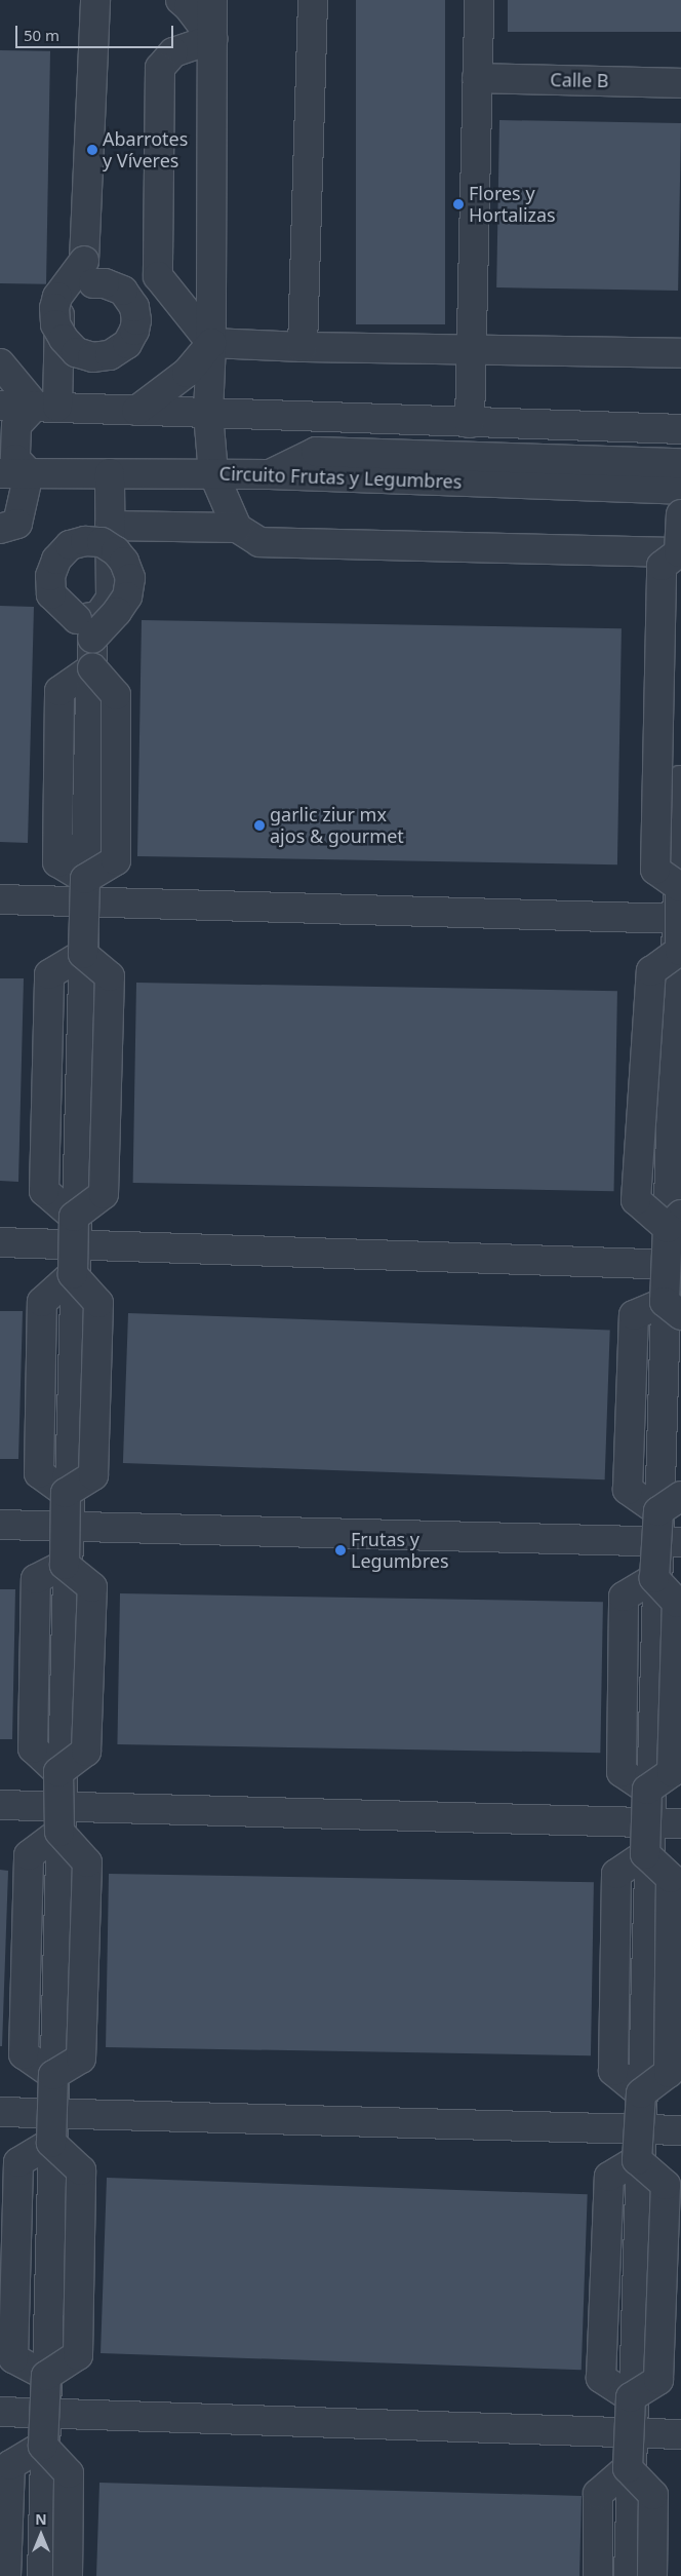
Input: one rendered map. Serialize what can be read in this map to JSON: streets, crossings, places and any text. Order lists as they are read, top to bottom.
{
  "streets": {
    "street": ["Calle B", "Circuito Frutas y Legumbres"]
  },
  "places": [
    "Abarrotes y Víveres",
    "Flores y Hortalizas",
    "garlic ziur mx ajos & gourmet",
    "Frutas y Legumbres"
  ],
  "scale_bar": "50 m",
  "north": "top"
}
